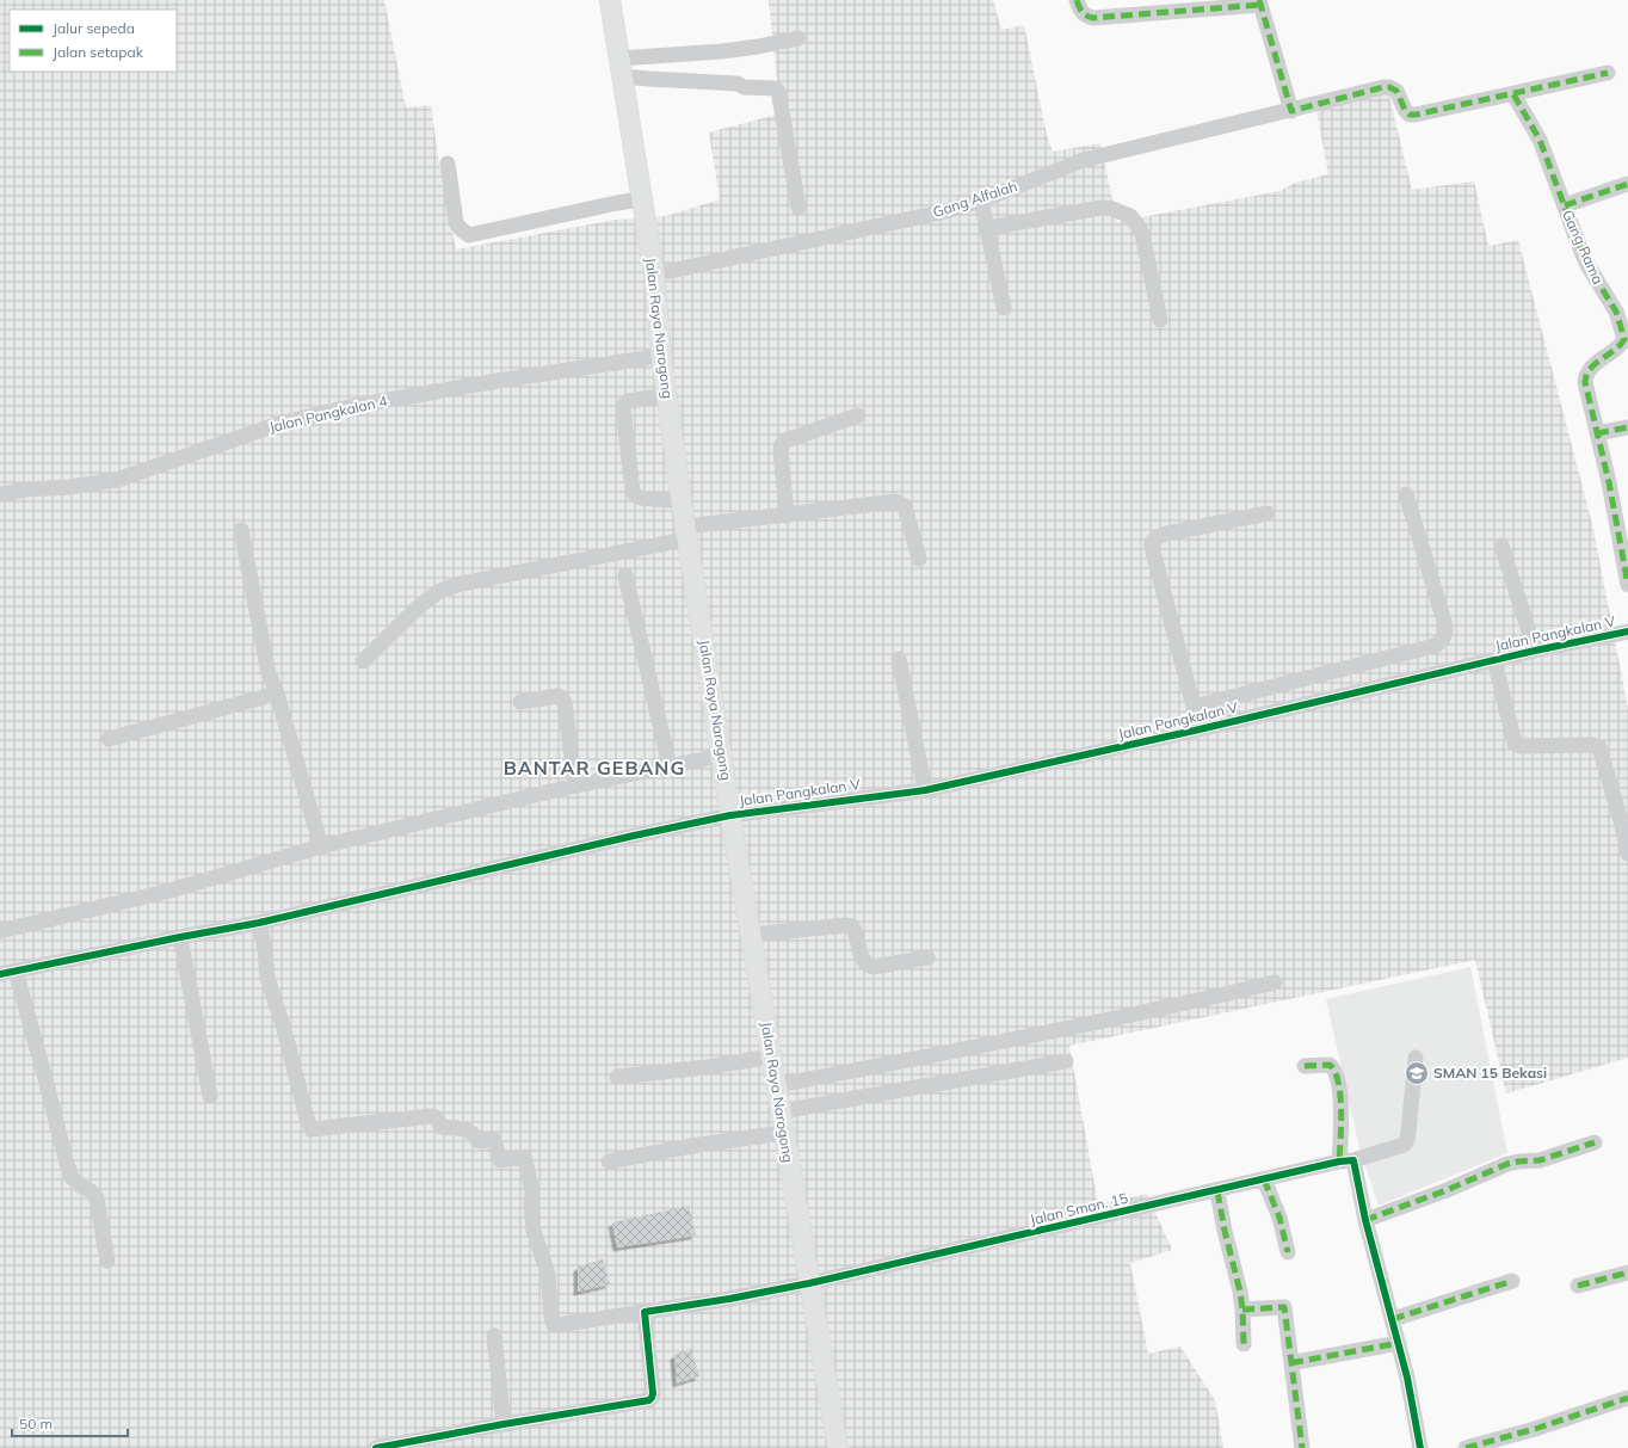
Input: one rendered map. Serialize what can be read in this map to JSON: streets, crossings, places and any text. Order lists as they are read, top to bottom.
{
  "streets": {
    "main road": ["Jalan Raya Narogong"],
    "street": [
      "Gang Alfalah",
      "Gang Rama",
      "Jalan Pangkalan 4",
      "Jalan Pangkalan V",
      "Jalan Sman. 15"
    ]
  },
  "crossings": [
    ["Gang Alfalah", "Gang Rama"],
    ["Gang Alfalah", "Jalan Raya Narogong"],
    ["Jalan Raya Narogong", "Jalan Pangkalan 4"],
    ["Jalan Raya Narogong", "Jalan Pangkalan V"],
    ["Jalan Raya Narogong", "Jalan Sman. 15"],
    ["Jalan Pangkalan V", "Jalan Sman. 15"]
  ],
  "districts": ["BANTAR GEBANG"],
  "places": {
    "school or university": ["SMAN 15 Bekasi"]
  },
  "legend": ["Jalur sepeda", "Jalan setapak"],
  "scale_bar": "50 m"
}
